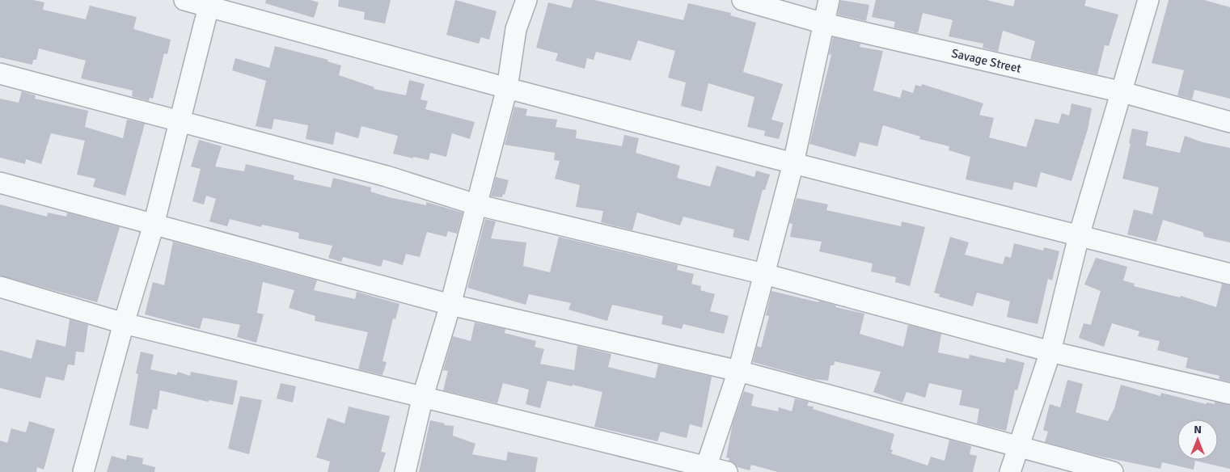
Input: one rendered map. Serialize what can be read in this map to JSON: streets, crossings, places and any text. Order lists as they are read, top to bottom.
{
  "streets": {
    "street": ["Savage Street"]
  },
  "north": "top"
}
